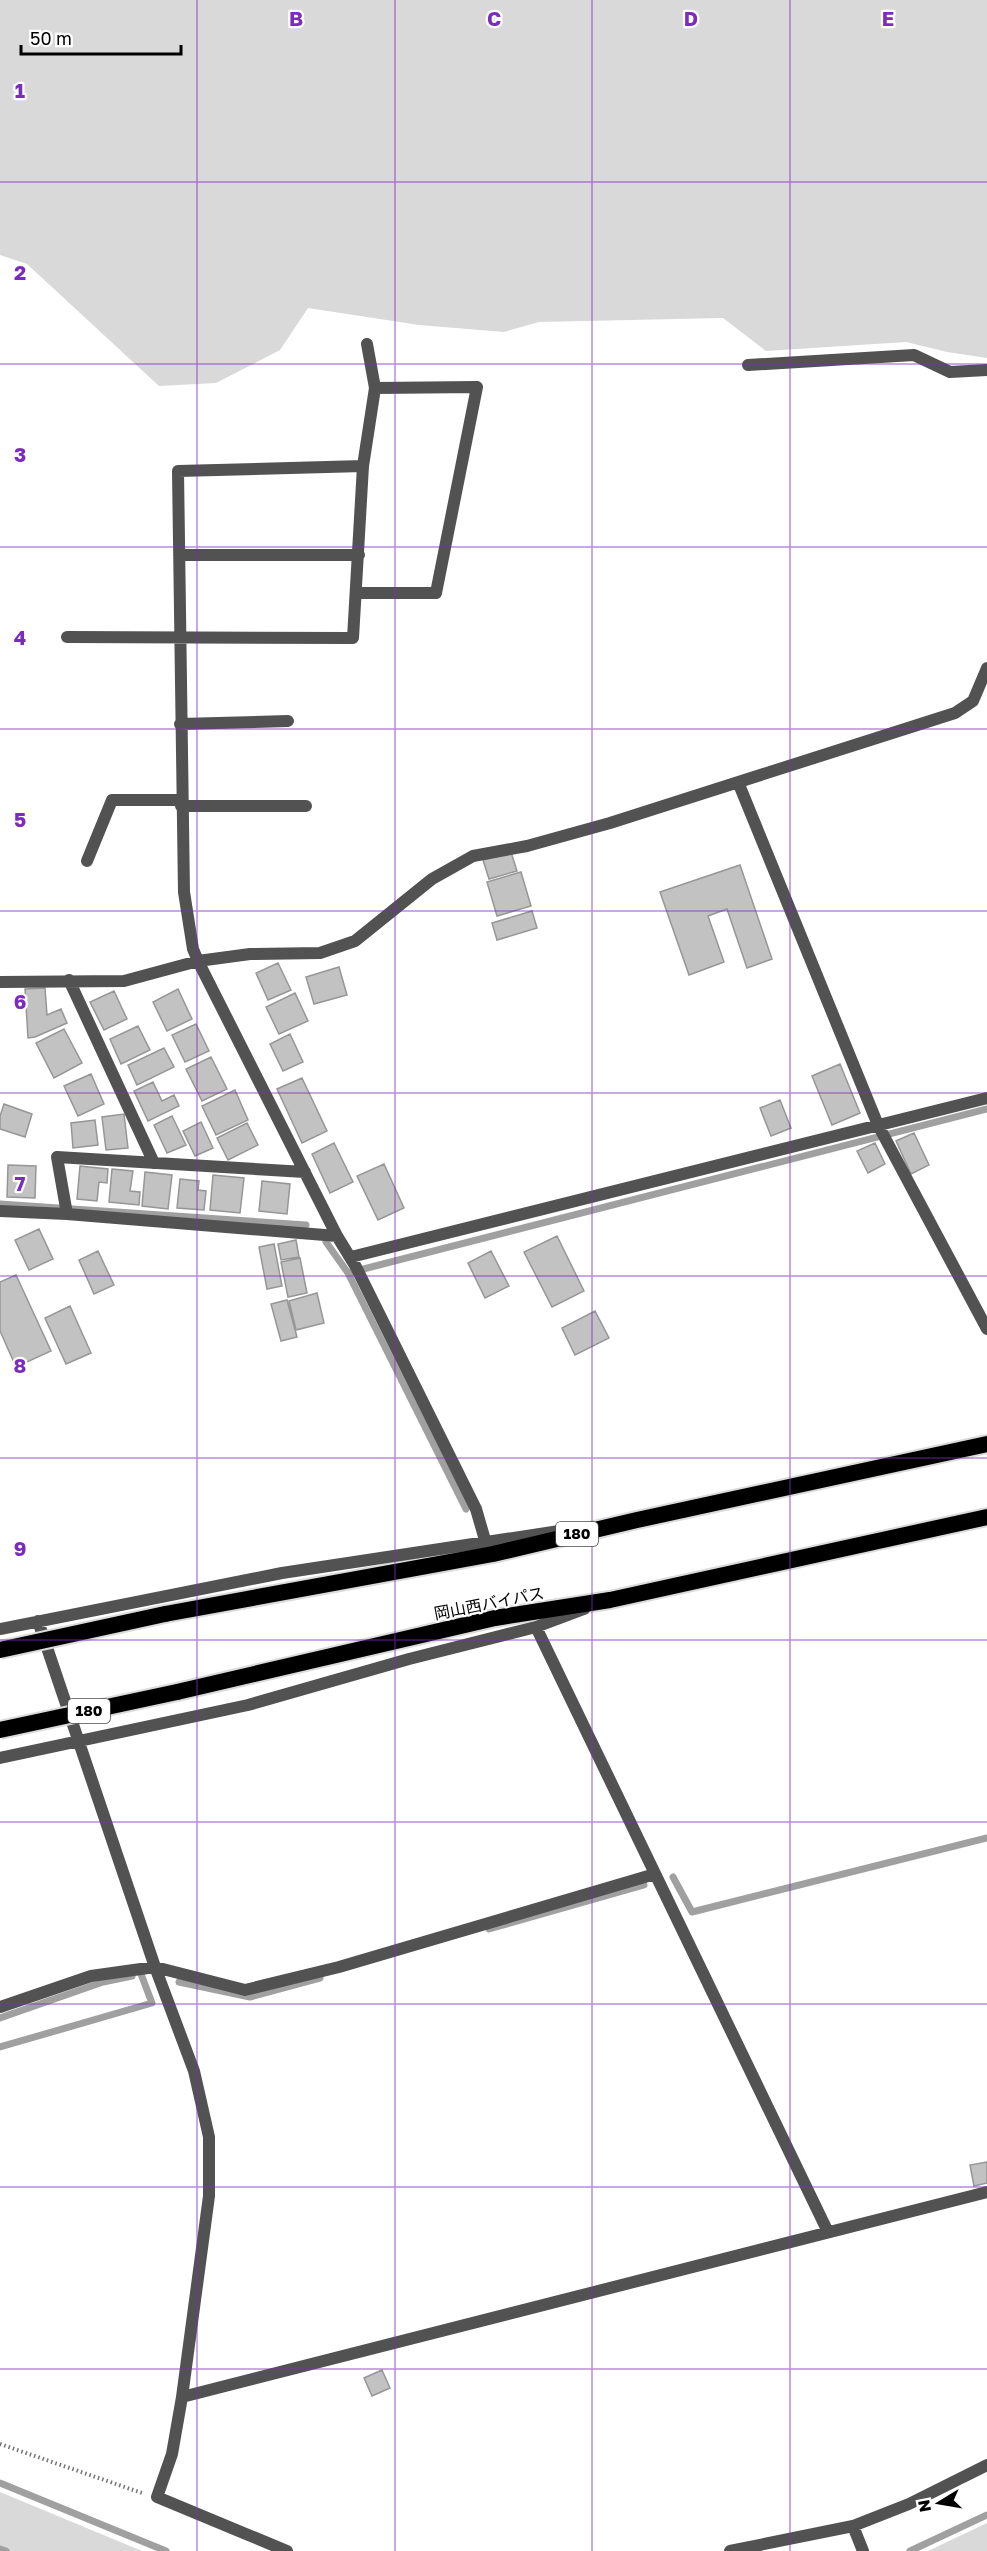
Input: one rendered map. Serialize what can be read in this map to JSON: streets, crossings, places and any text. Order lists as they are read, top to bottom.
{
  "streets": {
    "highway": ["180", "岡山西バイパス"]
  },
  "scale_bar": "50 m",
  "north": "left",
  "grid": {
    "columns": [
      "B",
      "C",
      "D",
      "E"
    ],
    "rows": [
      "1",
      "2",
      "3",
      "4",
      "5",
      "6",
      "7",
      "8",
      "9"
    ]
  }
}
